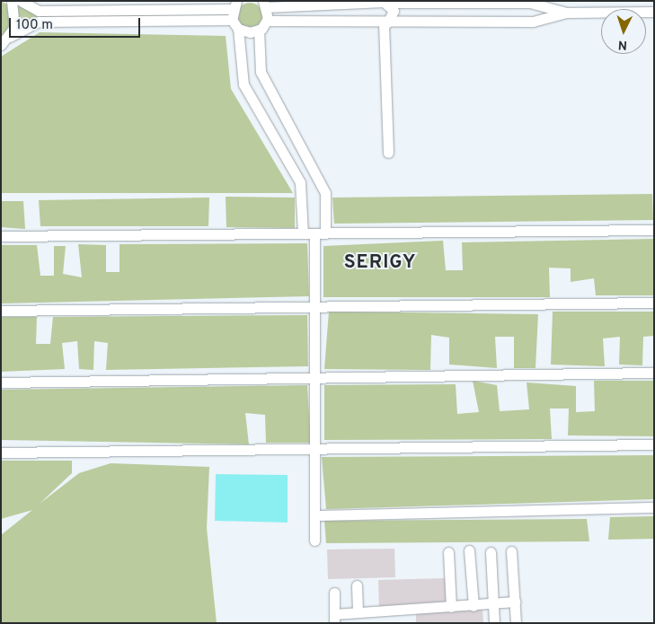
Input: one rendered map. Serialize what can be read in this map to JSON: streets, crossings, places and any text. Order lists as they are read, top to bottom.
{
  "districts": ["SERIGY"],
  "scale_bar": "100 m",
  "north": "bottom"
}
